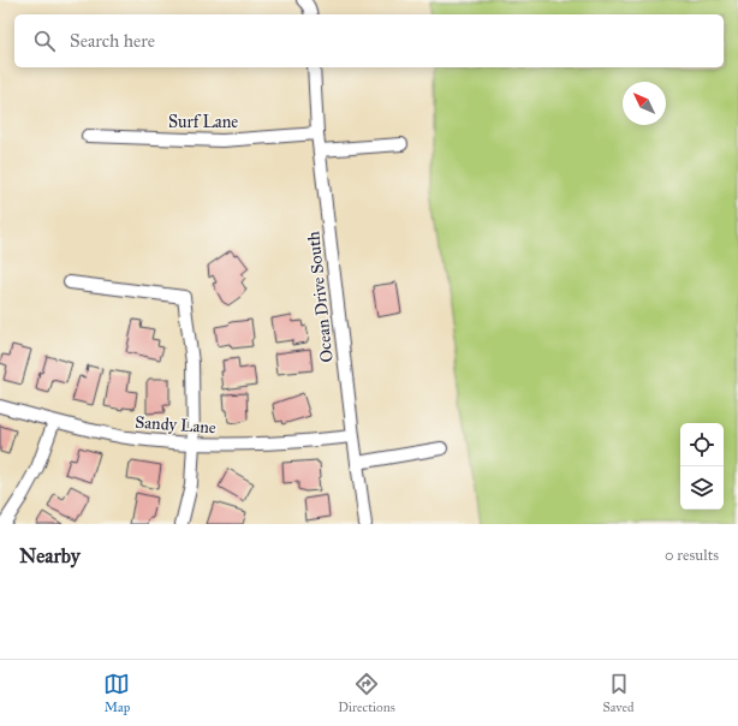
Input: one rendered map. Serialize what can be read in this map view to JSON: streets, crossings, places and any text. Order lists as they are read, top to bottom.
{
  "streets": {
    "street": ["Surf Lane", "Ocean Drive South", "Sandy Lane"]
  },
  "crossings": [
    ["Surf Lane", "Ocean Drive South"],
    ["Ocean Drive South", "Sandy Lane"]
  ],
  "north": "top left",
  "page": {
    "search": "Search here",
    "heading": ["Nearby", "0 results"],
    "nav": ["Map", "Directions", "Saved"]
  }
}
